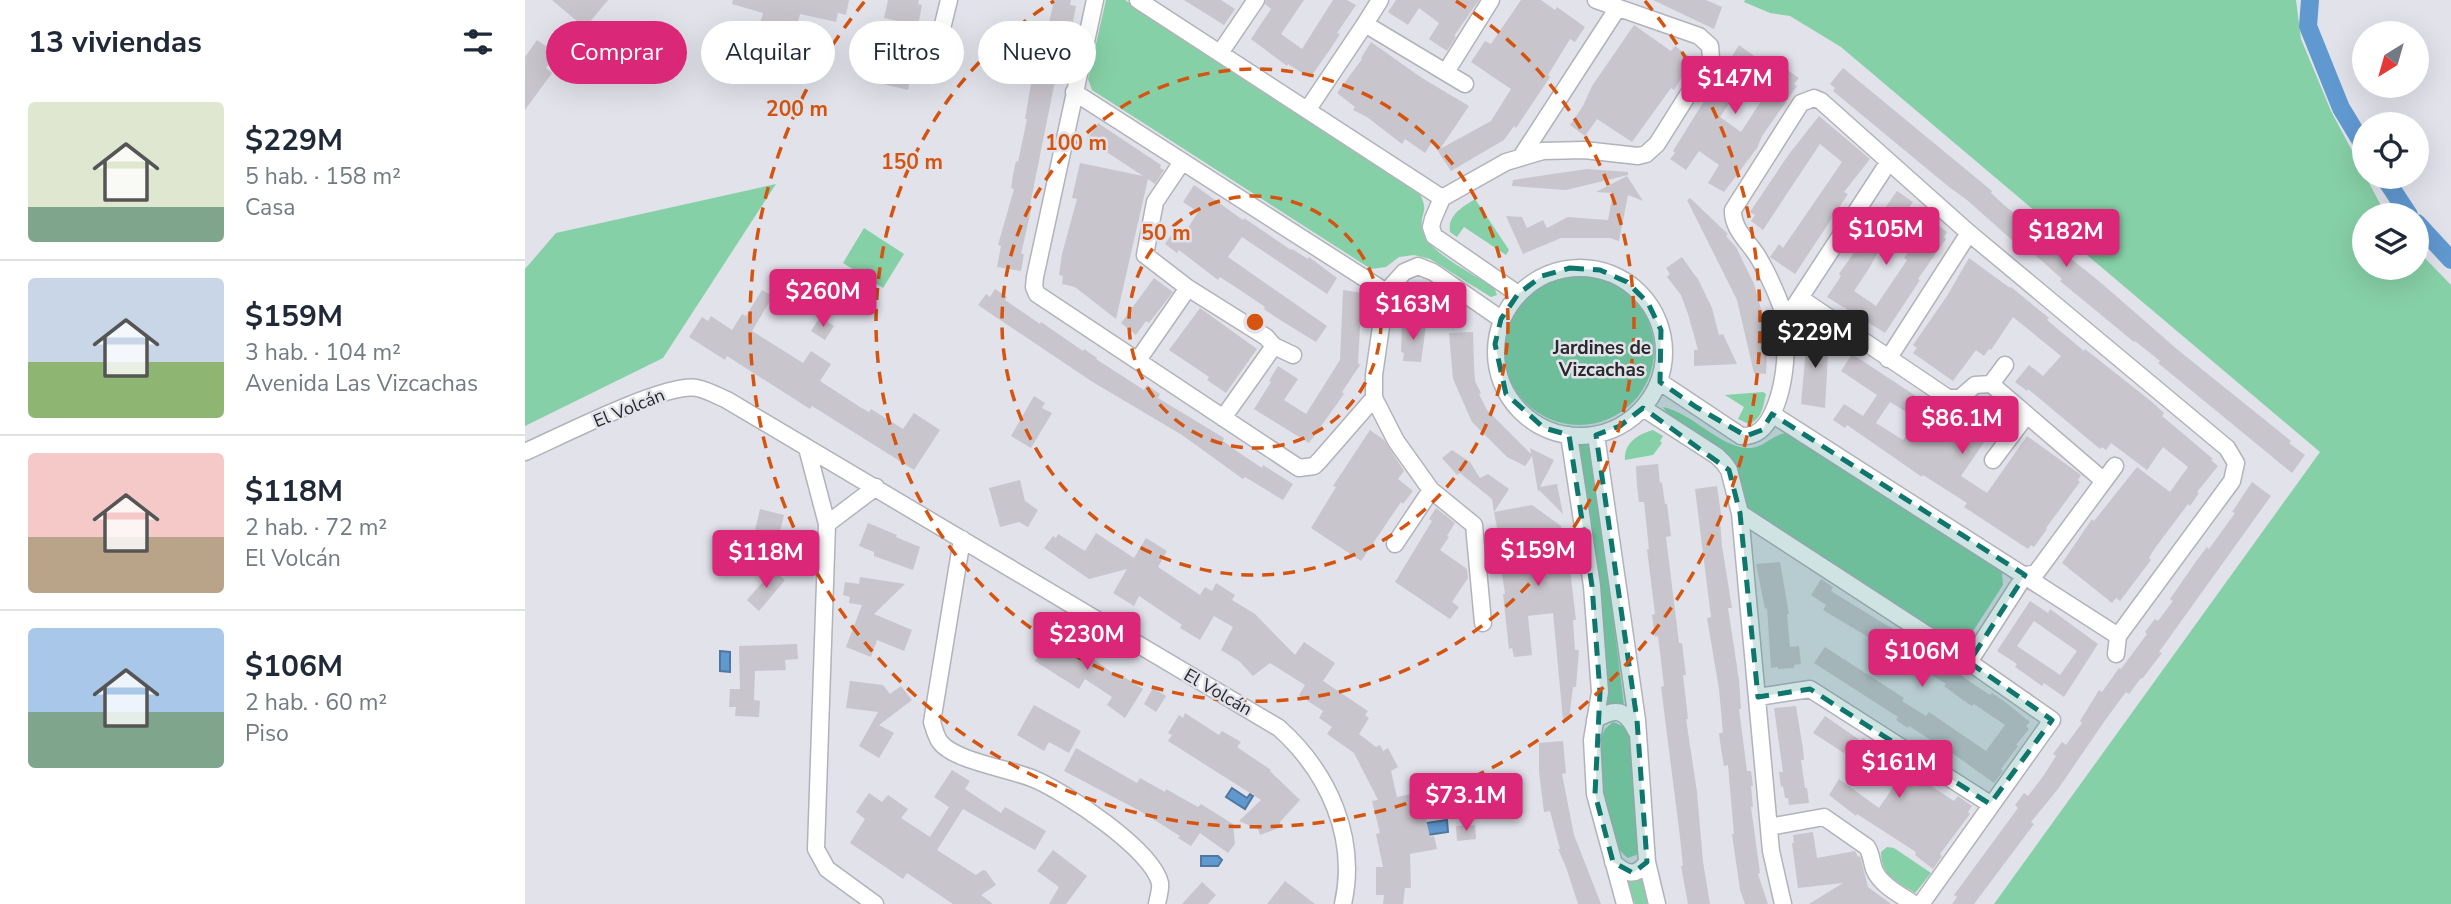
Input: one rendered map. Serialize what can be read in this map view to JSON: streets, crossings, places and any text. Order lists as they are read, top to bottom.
{
  "streets": {
    "street": ["El Volcán"]
  },
  "districts": ["Jardines de Vizcachas"],
  "north": "bottom left",
  "page": {
    "heading": "13 viviendas",
    "chip": [
      "Comprar",
      "Alquilar",
      "Filtros",
      "Nuevo"
    ],
    "price": [
      "$147M",
      "$105M",
      "$182M",
      "$260M",
      "$163M",
      "$229M",
      "$86.1M",
      "$159M",
      "$118M",
      "$230M",
      "$106M",
      "$161M",
      "$73.1M"
    ],
    "list": [
      {
        "name": "$229M",
        "note": "5 hab. · 158 m² · Casa"
      },
      {
        "name": "$159M",
        "note": "3 hab. · 104 m² · Avenida Las Vizcachas"
      },
      {
        "name": "$118M",
        "note": "2 hab. · 72 m² · El Volcán"
      },
      {
        "name": "$106M",
        "note": "2 hab. · 60 m² · Piso"
      }
    ]
  },
  "rings": [
    "200 m",
    "100 m",
    "150 m",
    "50 m"
  ]
}
